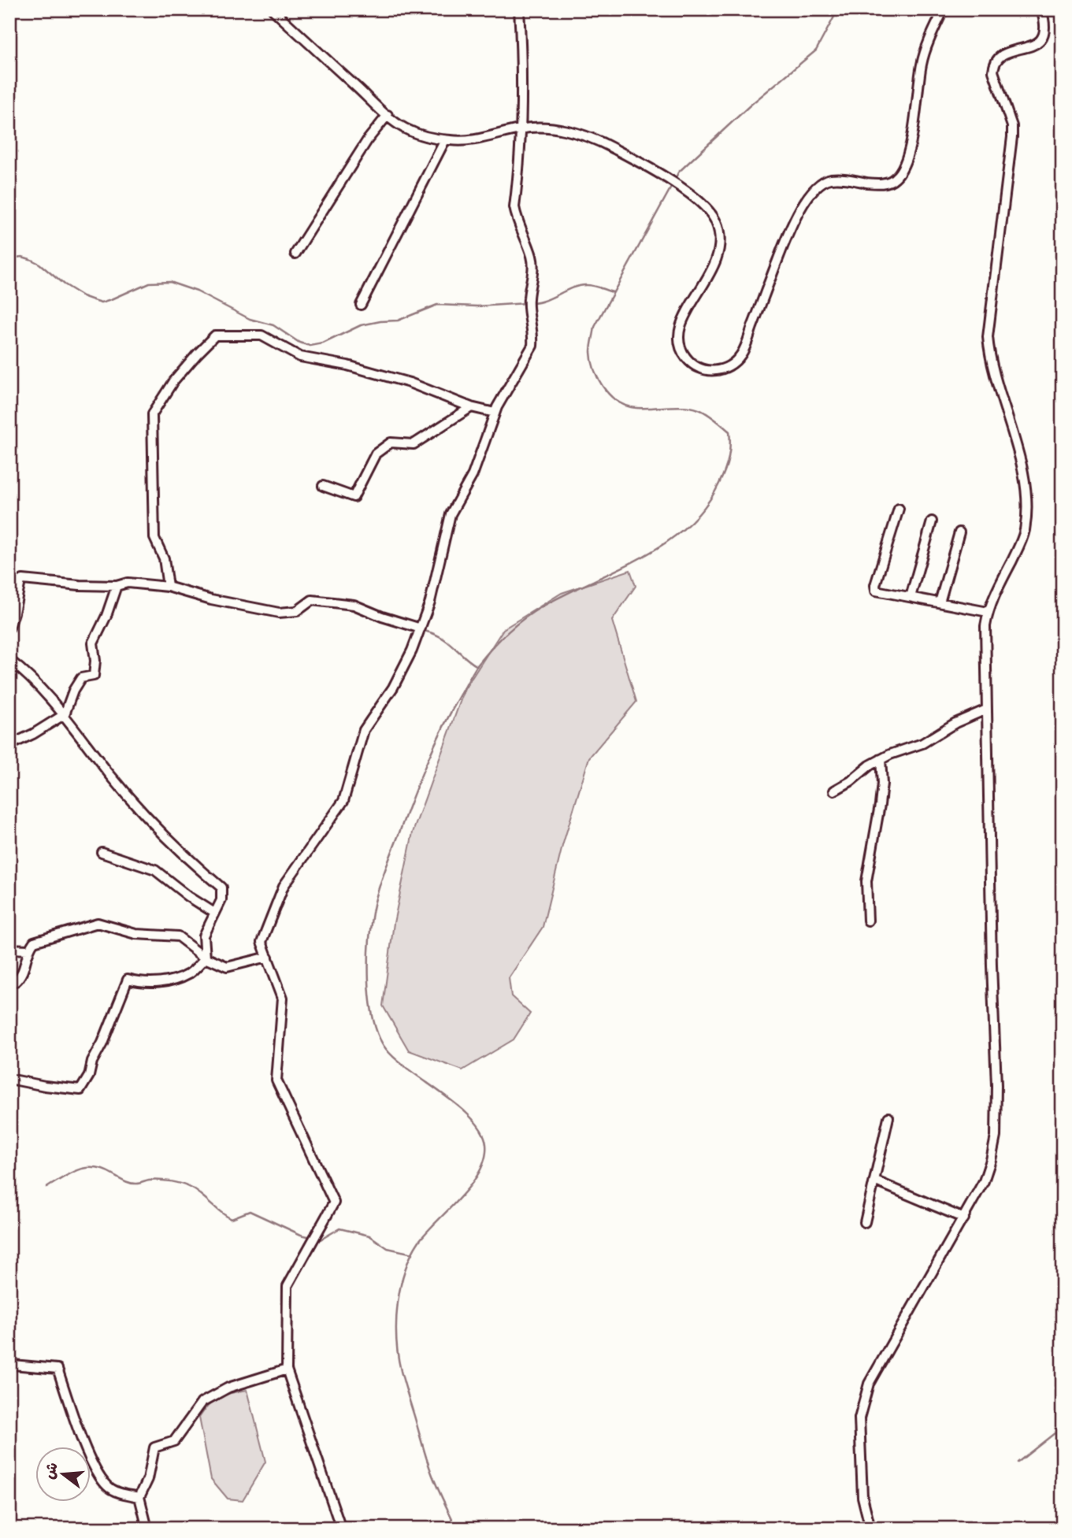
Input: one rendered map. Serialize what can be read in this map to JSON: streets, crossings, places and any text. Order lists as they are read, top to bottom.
{
  "north": "left"
}
